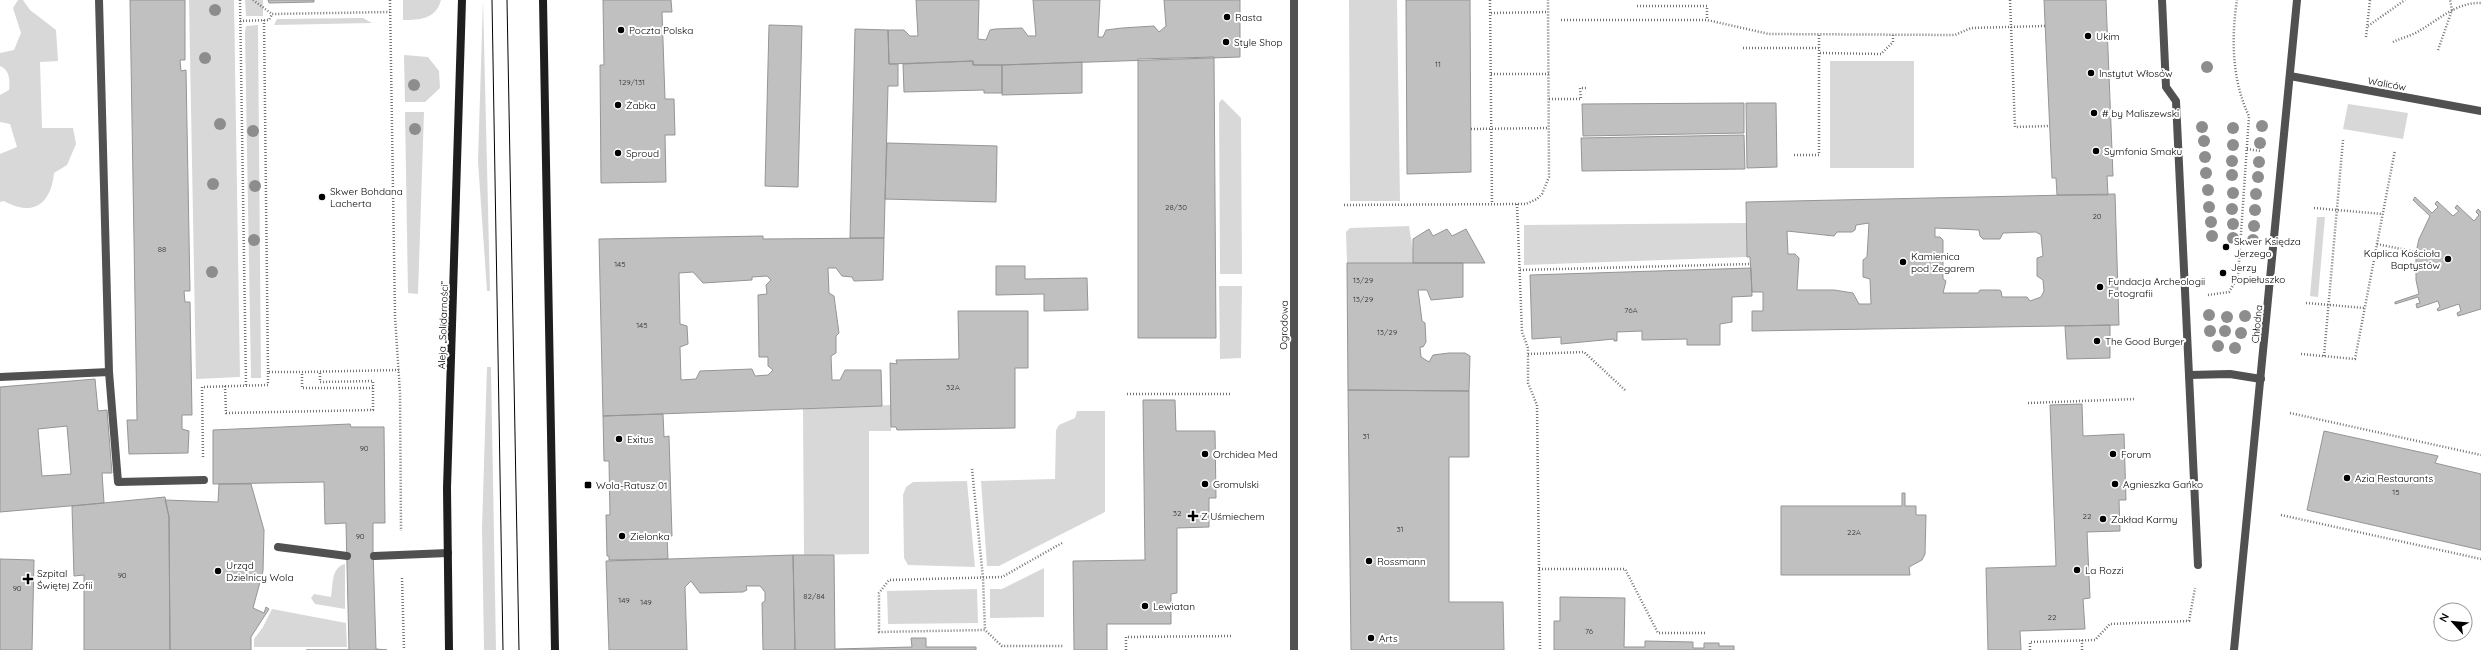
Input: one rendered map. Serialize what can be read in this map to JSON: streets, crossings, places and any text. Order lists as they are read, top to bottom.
{
  "streets": {
    "main road": ["Aleja „Solidarności”"],
    "street": ["Waliców", "Chłodna", "Ogrodowa"]
  },
  "crossings": [
    ["Waliców", "Chłodna"]
  ],
  "places": {
    "other": [
      "Rasta",
      "Poczta Polska",
      "Ukim",
      "Style Shop",
      "Instytut Włosów",
      "Żabka",
      "# by Maliszewski",
      "Symfonia Smaku",
      "Sproud",
      "Skwer Bohdana Lacherta",
      "Skwer Księdza Jerzego",
      "Kaplica Kościoła Baptystów",
      "Kamienica pod Zegarem",
      "Jerzy Popiełuszko",
      "Fundacja Archeologii Fotografii",
      "The Good Burger",
      "Exitus",
      "Orchidea Med",
      "Forum",
      "Azia Restaurants",
      "Gromulski",
      "Agnieszka Gańko",
      "Zakład Karmy",
      "Zielonka",
      "Rossmann",
      "La Rozzi",
      "Urząd Dzielnicy Wola",
      "Lewiatan",
      "Arts"
    ],
    "transit": ["Wola-Ratusz 01"],
    "health": ["Z Uśmiechem", "Szpital Świętej Zofii"]
  },
  "house_numbers": [
    "11",
    "129/131",
    "28/30",
    "20",
    "88",
    "145",
    "13/29",
    "13/29",
    "76A",
    "145",
    "13/29",
    "32A",
    "31",
    "90",
    "15",
    "32",
    "22",
    "31",
    "22A",
    "90",
    "90",
    "90",
    "82/84",
    "149",
    "149",
    "22",
    "76"
  ],
  "north": "top left"
}
